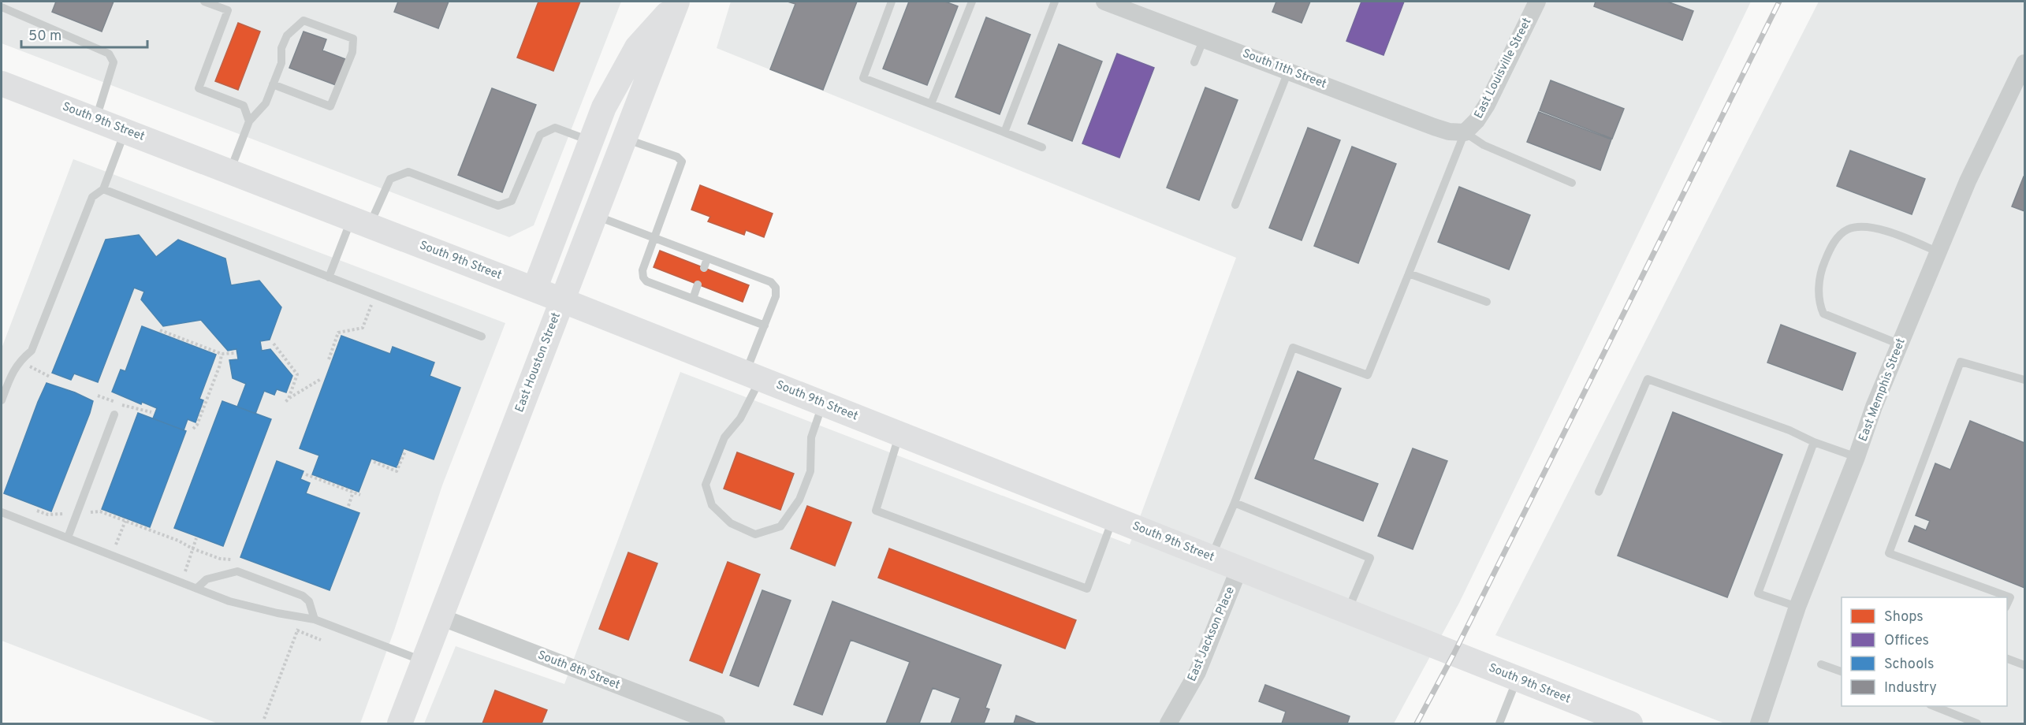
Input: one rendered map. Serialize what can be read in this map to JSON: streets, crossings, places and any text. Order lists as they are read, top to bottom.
{
  "streets": {
    "main road": ["South 9th Street", "East Houston Street"],
    "street": [
      "East Louisville Street",
      "South 11th Street",
      "East Memphis Street",
      "East Jackson Place",
      "South 8th Street"
    ]
  },
  "crossings": [
    ["East Louisville Street", "South 11th Street"],
    ["South 9th Street", "East Houston Street"],
    ["South 9th Street", "East Jackson Place"],
    ["East Houston Street", "South 8th Street"]
  ],
  "legend": [
    "Shops",
    "Offices",
    "Schools",
    "Industry"
  ],
  "scale_bar": "50 m"
}
